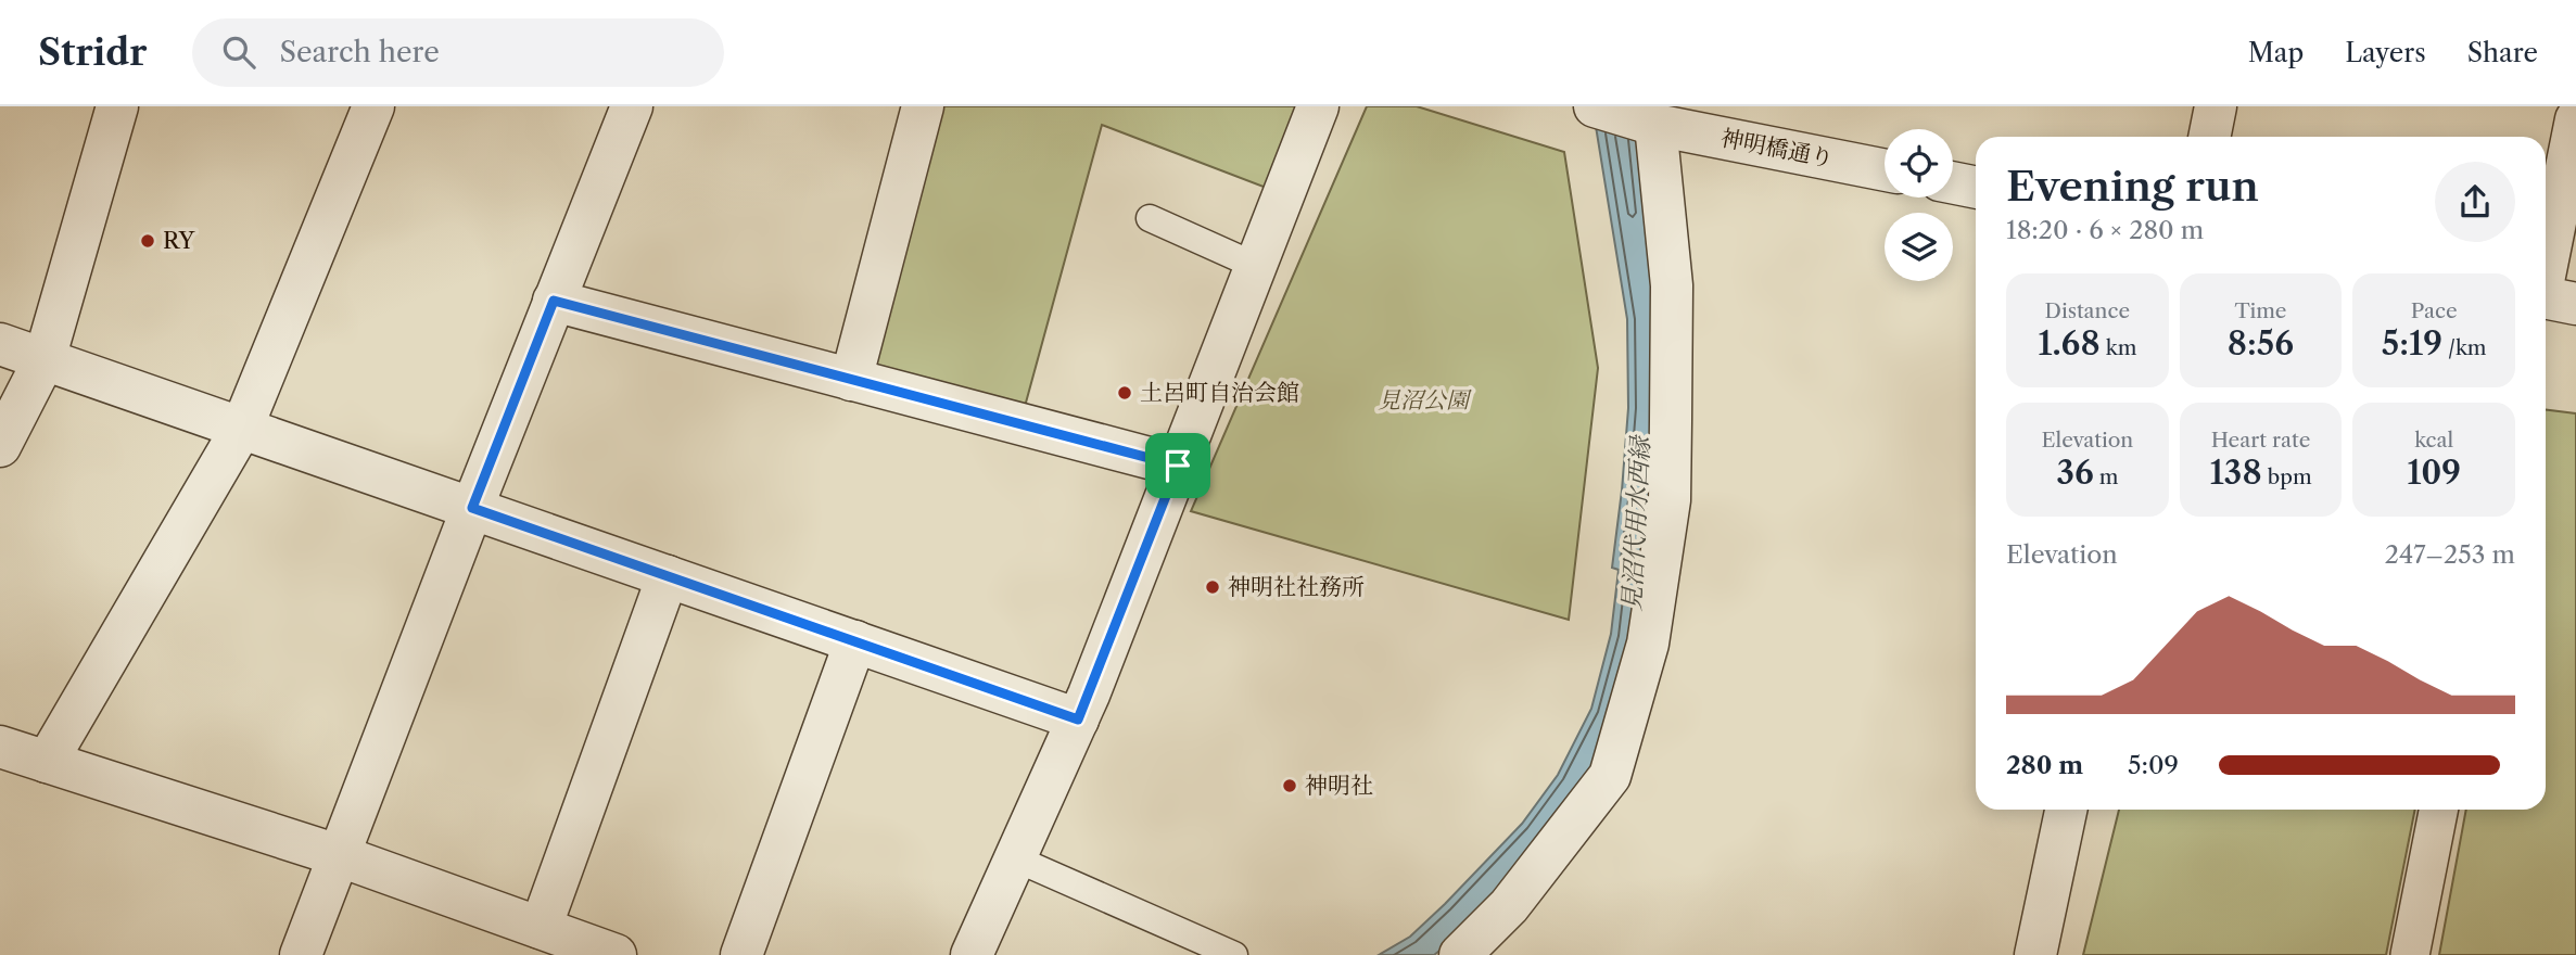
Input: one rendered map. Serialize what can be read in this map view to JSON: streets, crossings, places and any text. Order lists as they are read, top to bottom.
{
  "streets": {
    "street": ["神明橋通り"]
  },
  "water": ["見沼代用水西縁"],
  "parks": ["見沼公園"],
  "places": [
    "RY",
    "土呂町自治会館",
    "神明社社務所",
    "神明社"
  ],
  "page": {
    "header": "Stridr",
    "search": "Search here",
    "nav": ["Map", "Layers", "Share"],
    "heading": ["Evening run", "18:20 · 6 × 280 m"],
    "stats": [
      ["Distance", "1.68 km"],
      ["Time", "8:56"],
      ["Pace", "5:19 /km"],
      ["Elevation", "36 m"],
      ["Heart rate", "138 bpm"],
      ["kcal", "109"]
    ],
    "chart": ["Elevation", "247–253 m"],
    "list": [
      {
        "name": "280 m",
        "note": "5:09"
      }
    ]
  }
}
